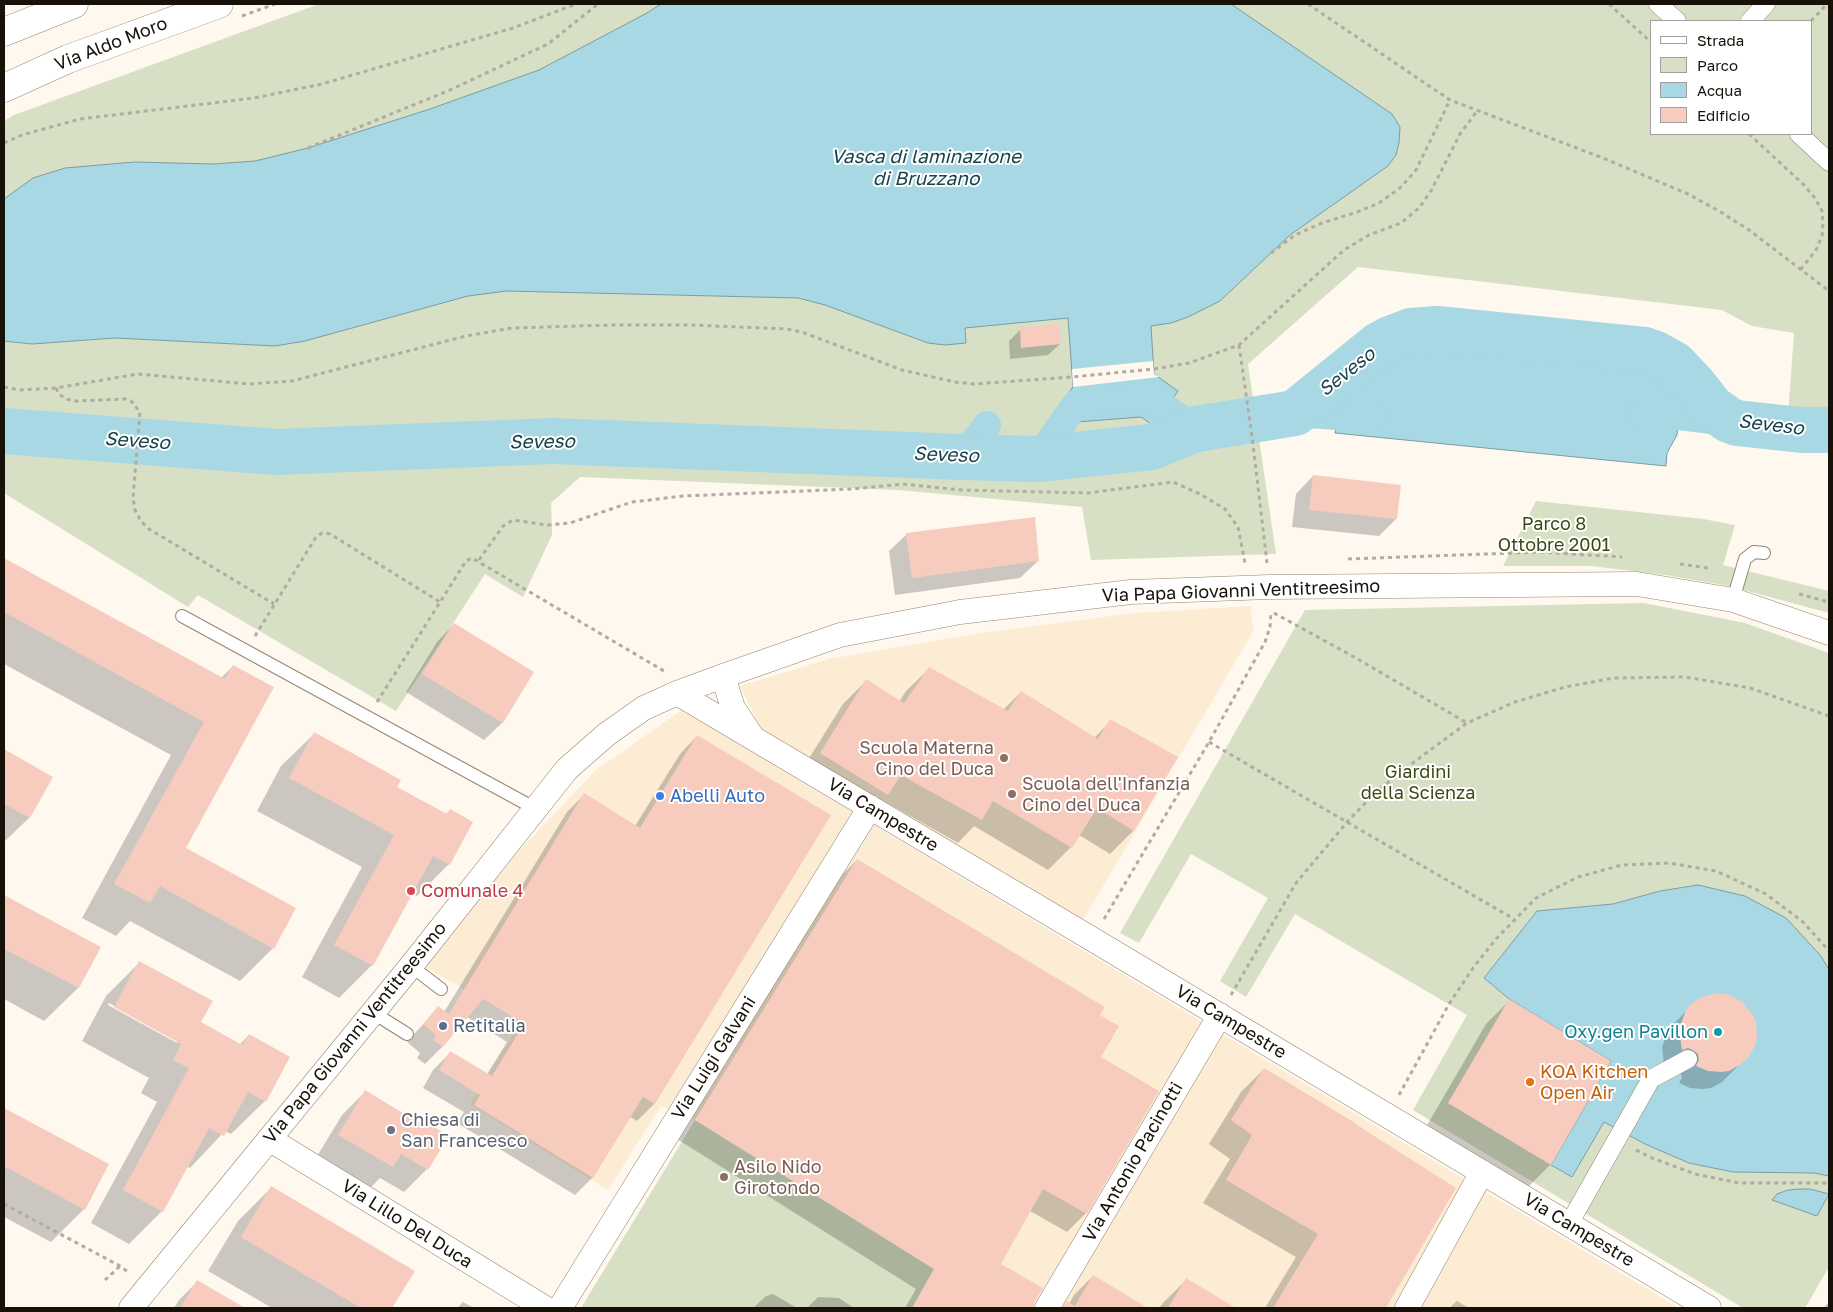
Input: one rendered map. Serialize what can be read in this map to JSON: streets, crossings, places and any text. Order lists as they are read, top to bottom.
{
  "streets": {
    "main road": ["Via Aldo Moro"],
    "street": [
      "Via Papa Giovanni Ventitreesimo",
      "Via Campestre",
      "Via Luigi Galvani",
      "Via Antonio Pacinotti",
      "Via Lillo Del Duca"
    ]
  },
  "crossings": [
    ["Via Papa Giovanni Ventitreesimo", "Via Campestre"],
    ["Via Papa Giovanni Ventitreesimo", "Via Lillo Del Duca"],
    ["Via Campestre", "Via Luigi Galvani"],
    ["Via Campestre", "Via Antonio Pacinotti"]
  ],
  "water": ["Vasca di laminazione di Bruzzano", "Seveso"],
  "parks": ["Parco 8 Ottobre 2001", "Giardini della Scienza"],
  "places": [
    "Scuola Materna Cino del Duca",
    "Scuola dell'Infanzia Cino del Duca",
    "Abelli Auto",
    "Comunale 4",
    "Retitalia",
    "Oxy.gen Pavillon",
    "KOA Kitchen Open Air",
    "Chiesa di San Francesco",
    "Asilo Nido Girotondo"
  ],
  "legend": [
    "Strada",
    "Parco",
    "Acqua",
    "Edificio"
  ]
}
